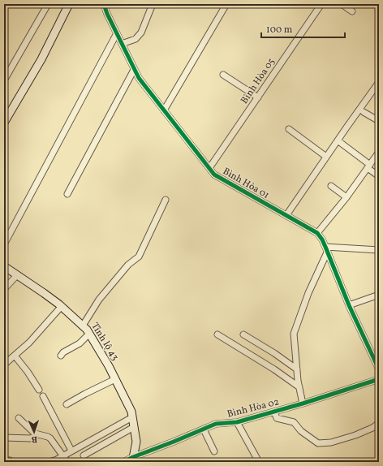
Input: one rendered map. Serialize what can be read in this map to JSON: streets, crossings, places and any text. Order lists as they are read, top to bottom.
{
  "streets": {
    "main road": ["Tỉnh lộ 43"],
    "street": ["Bình Hòa 05", "Bình Hòa 01", "Bình Hòa 02"]
  },
  "crossings": [
    ["Bình Hòa 05", "Bình Hòa 01"],
    ["Tỉnh lộ 43", "Bình Hòa 02"]
  ],
  "scale_bar": "100 m",
  "north": "bottom"
}
